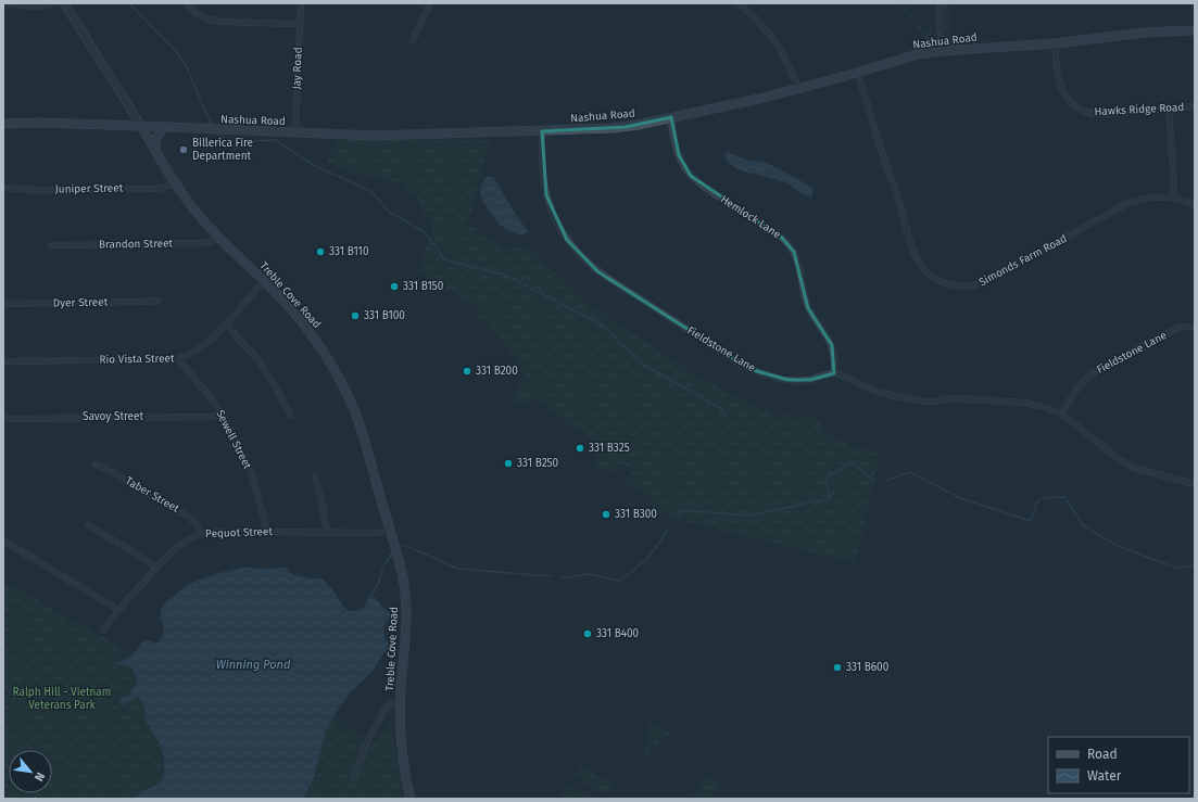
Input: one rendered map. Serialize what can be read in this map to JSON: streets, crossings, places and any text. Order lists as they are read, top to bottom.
{
  "streets": {
    "main road": ["Nashua Road", "Treble Cove Road"],
    "street": [
      "Jay Road",
      "Hawks Ridge Road",
      "Juniper Street",
      "Hemlock Lane",
      "Brandon Street",
      "Simonds Farm Road",
      "Dyer Street",
      "Fieldstone Lane",
      "Rio Vista Street",
      "Savoy Street",
      "Sewell Street",
      "Taber Street",
      "Pequot Street"
    ]
  },
  "crossings": [
    ["Nashua Road", "Jay Road"],
    ["Nashua Road", "Hawks Ridge Road"],
    ["Nashua Road", "Hemlock Lane"],
    ["Nashua Road", "Simonds Farm Road"],
    ["Nashua Road", "Treble Cove Road"],
    ["Nashua Road", "Fieldstone Lane"],
    ["Juniper Street", "Treble Cove Road"],
    ["Hemlock Lane", "Fieldstone Lane"],
    ["Brandon Street", "Treble Cove Road"],
    ["Treble Cove Road", "Rio Vista Street"],
    ["Treble Cove Road", "Pequot Street"],
    ["Rio Vista Street", "Sewell Street"],
    ["Savoy Street", "Sewell Street"],
    ["Sewell Street", "Pequot Street"],
    ["Taber Street", "Pequot Street"]
  ],
  "water": ["Winning Pond"],
  "parks": ["Ralph Hill - Vietnam Veterans Park"],
  "places": [
    "Billerica Fire Department",
    "331 B110",
    "331 B150",
    "331 B100",
    "331 B200",
    "331 B325",
    "331 B250",
    "331 B300",
    "331 B400",
    "331 B600"
  ],
  "legend": ["Road", "Water"],
  "north": "bottom right"
}
